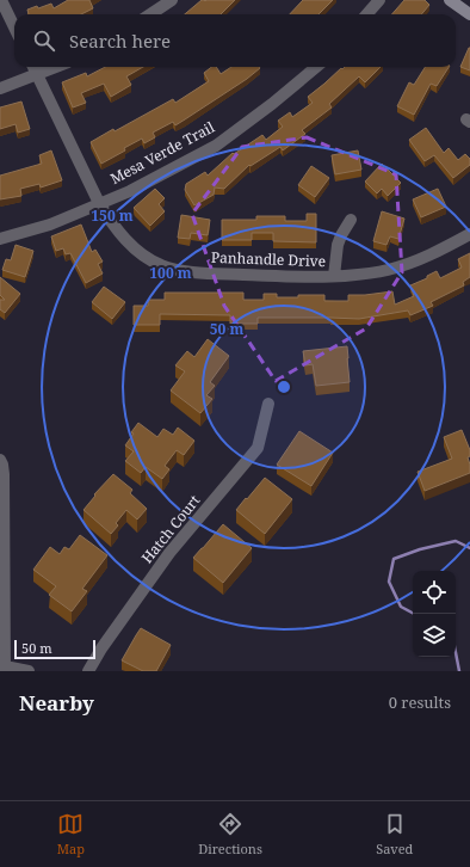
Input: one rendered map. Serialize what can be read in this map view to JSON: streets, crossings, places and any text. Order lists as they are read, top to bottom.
{
  "streets": {
    "street": ["Mesa Verde Trail", "Panhandle Drive", "Hatch Court"]
  },
  "crossings": [
    ["Mesa Verde Trail", "Panhandle Drive"]
  ],
  "scale_bar": "50 m",
  "page": {
    "search": "Search here",
    "scale": "50 m",
    "heading": ["Nearby", "0 results"],
    "nav": ["Map", "Directions", "Saved"]
  },
  "rings": ["150 m", "100 m", "50 m"]
}
